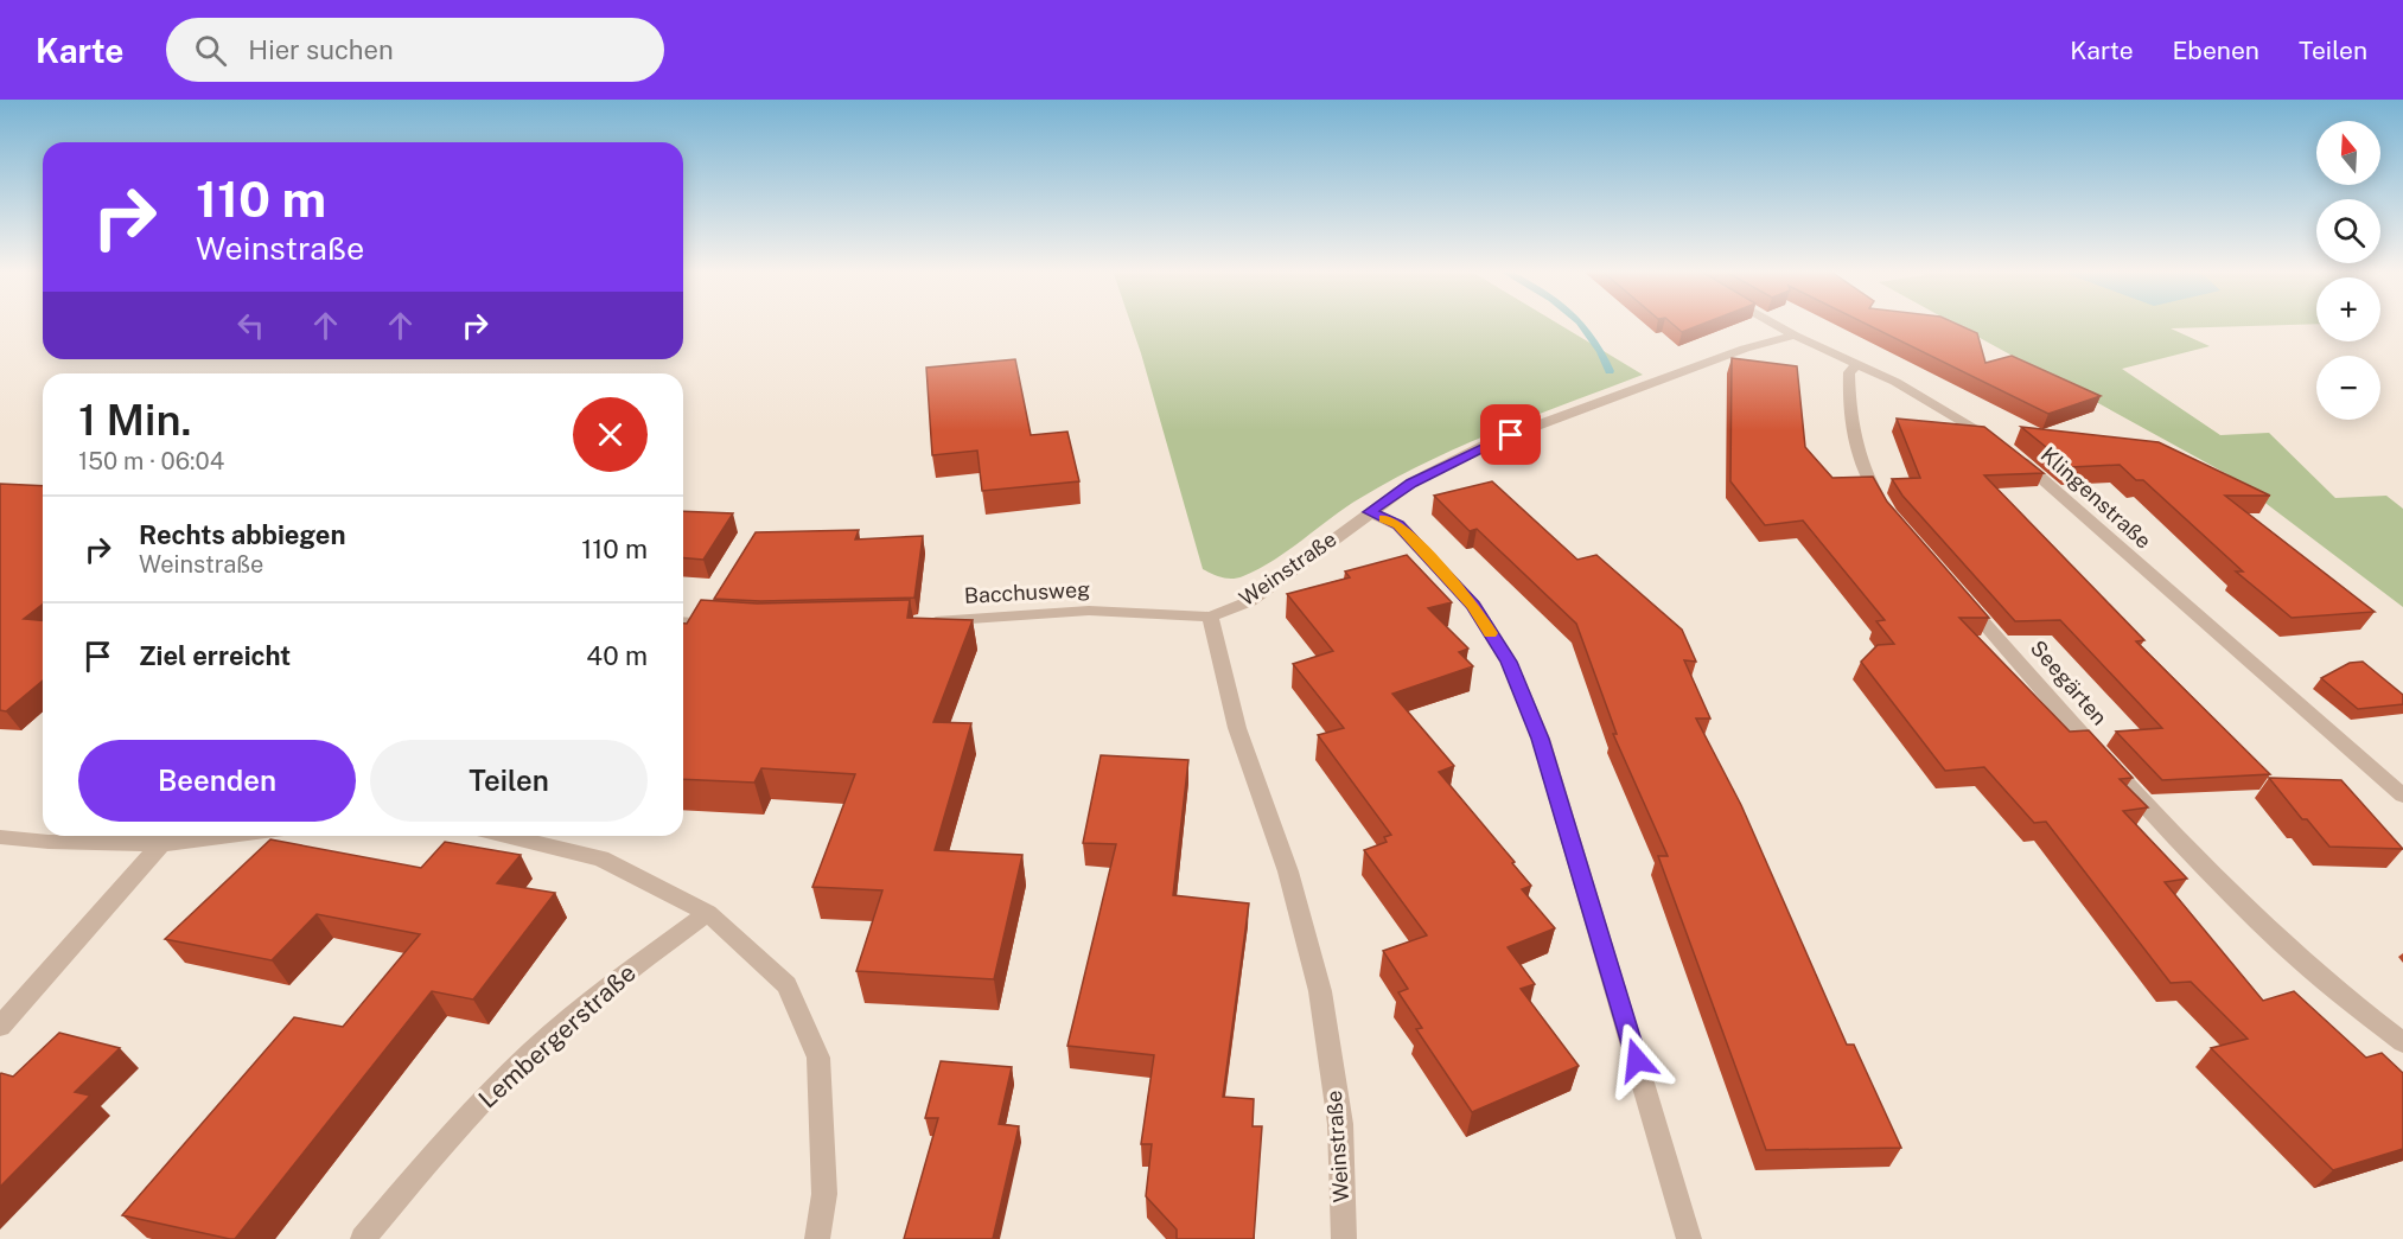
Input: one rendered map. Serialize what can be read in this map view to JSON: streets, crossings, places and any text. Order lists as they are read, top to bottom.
{
  "streets": {
    "street": [
      "Klingenstraße",
      "Weinstraße",
      "Bacchusweg",
      "Seegärten",
      "Lembergerstraße"
    ]
  },
  "crossings": [
    ["Klingenstraße", "Weinstraße"],
    ["Weinstraße", "Bacchusweg"]
  ],
  "north": "top",
  "page": {
    "header": "Karte",
    "search": "Hier suchen",
    "nav": ["Karte", "Ebenen", "Teilen"],
    "map_buttons": ["+", "−"],
    "turn": ["110 m", "Weinstraße"],
    "heading": ["1 Min.", "150 m · 06:04"],
    "list": [
      {
        "name": "Rechts abbiegen",
        "note": "Weinstraße",
        "value": "110 m"
      },
      {
        "name": "Ziel erreicht",
        "value": "40 m"
      }
    ],
    "buttons": ["Beenden", "Teilen"]
  }
}
